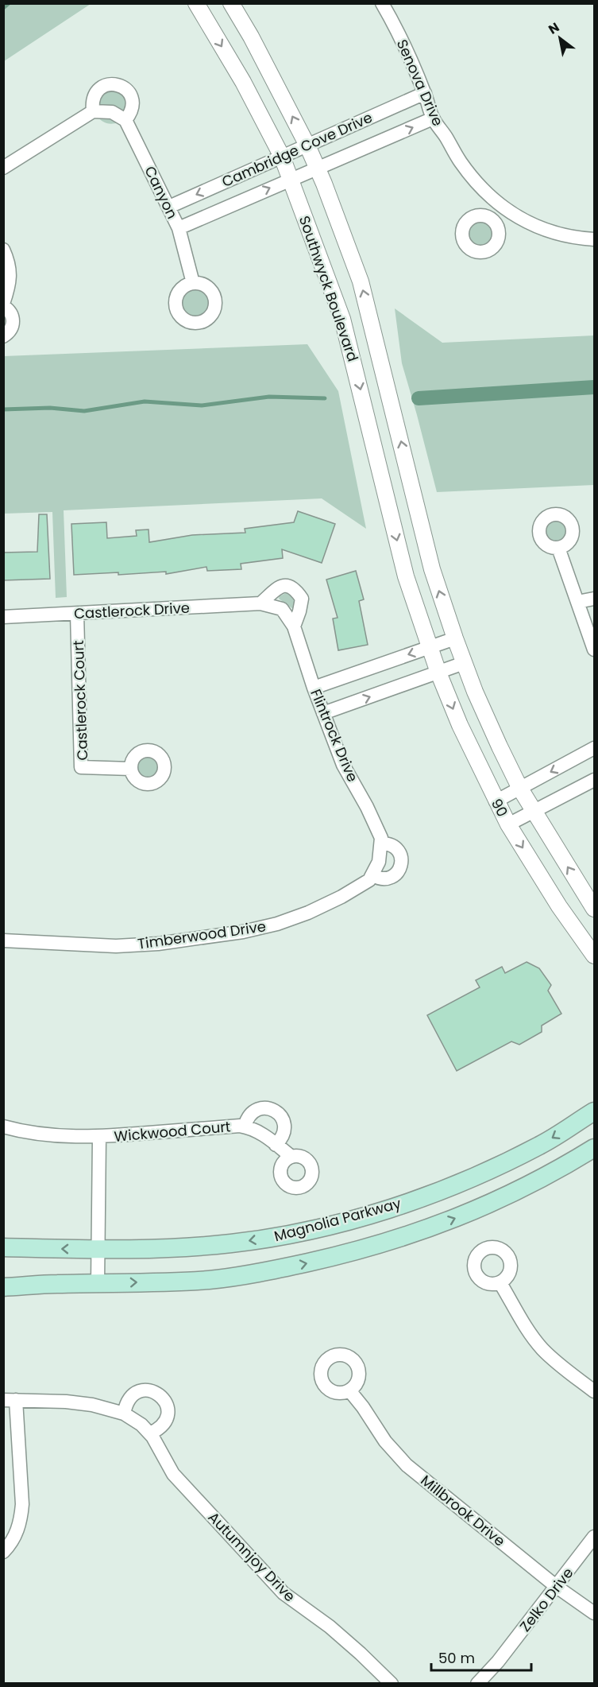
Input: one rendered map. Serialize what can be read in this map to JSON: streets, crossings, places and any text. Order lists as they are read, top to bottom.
{
  "streets": {
    "main road": ["Magnolia Parkway"],
    "street": [
      "Senova Drive",
      "Cambridge Cove Drive",
      "Canyon",
      "Southwyck Boulevard",
      "Castlerock Drive",
      "Castlerock Court",
      "Flintrock Drive",
      "90",
      "Timberwood Drive",
      "Wickwood Court",
      "Millbrook Drive",
      "Autumnjoy Drive",
      "Zelko Drive"
    ]
  },
  "crossings": [
    ["Senova Drive", "Cambridge Cove Drive"],
    ["Cambridge Cove Drive", "Canyon"],
    ["Cambridge Cove Drive", "Southwyck Boulevard"],
    ["Southwyck Boulevard", "90"],
    ["Castlerock Drive", "Castlerock Court"],
    ["Castlerock Drive", "Flintrock Drive"],
    ["Flintrock Drive", "Timberwood Drive"],
    ["Millbrook Drive", "Zelko Drive"]
  ],
  "scale_bar": "50 m",
  "north": "top left"
}
